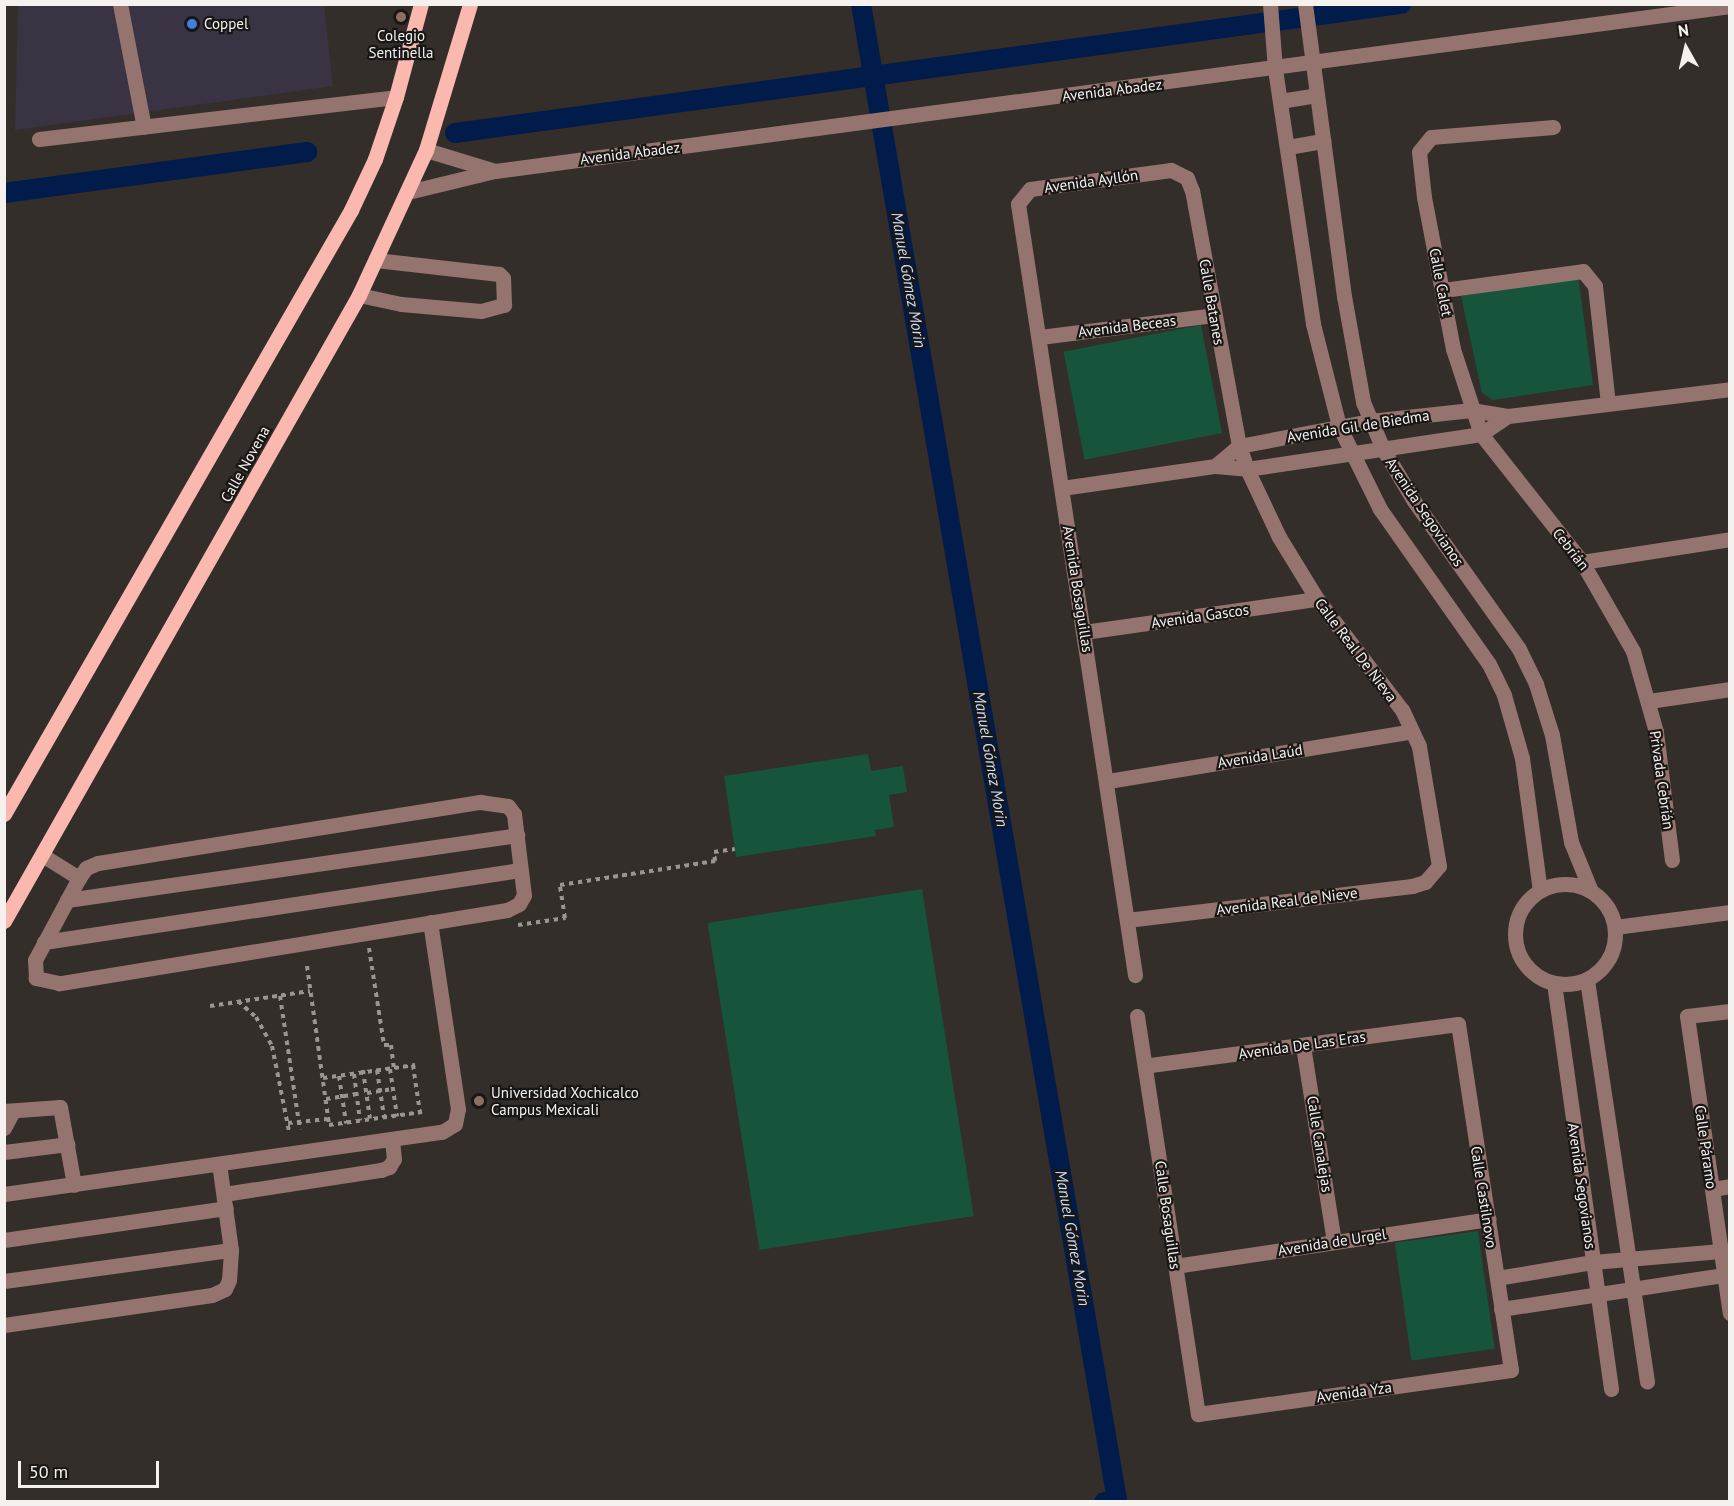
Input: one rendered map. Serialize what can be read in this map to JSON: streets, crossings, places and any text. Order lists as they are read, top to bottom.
{
  "streets": {
    "main road": ["Calle Novena"],
    "street": [
      "Avenida Abadez",
      "Avenida Ayllón",
      "Calle Calet",
      "Calle Batanes",
      "Avenida Beceas",
      "Avenida Gil de Biedma",
      "Avenida Segovianos",
      "Cebrián",
      "Avenida Bosaguillas",
      "Avenida Gascos",
      "Calle Real De Nieva",
      "Avenida Laúd",
      "Privada Cebrián",
      "Avenida Real de Nieve",
      "Avenida De Las Eras",
      "Calle Canalejas",
      "Calle Páramo",
      "Calle Castilnovo",
      "Calle Bosaguillas",
      "Avenida de Urgel",
      "Avenida Yza"
    ]
  },
  "crossings": [
    ["Avenida Abadez", "Calle Novena"],
    ["Avenida Abadez", "Avenida Segovianos"],
    ["Avenida Ayllón", "Calle Batanes"],
    ["Avenida Ayllón", "Avenida Bosaguillas"],
    ["Calle Calet", "Avenida Gil de Biedma"],
    ["Calle Calet", "Cebrián"],
    ["Calle Batanes", "Avenida Beceas"],
    ["Calle Batanes", "Avenida Gil de Biedma"],
    ["Calle Batanes", "Calle Real De Nieva"],
    ["Avenida Beceas", "Avenida Bosaguillas"],
    ["Avenida Gil de Biedma", "Avenida Segovianos"],
    ["Avenida Gil de Biedma", "Cebrián"],
    ["Avenida Gil de Biedma", "Avenida Bosaguillas"],
    ["Avenida Gil de Biedma", "Calle Real De Nieva"],
    ["Cebrián", "Privada Cebrián"],
    ["Avenida Bosaguillas", "Avenida Gascos"],
    ["Avenida Bosaguillas", "Avenida Laúd"],
    ["Avenida Bosaguillas", "Avenida Real de Nieve"],
    ["Avenida Gascos", "Calle Real De Nieva"],
    ["Calle Real De Nieva", "Avenida Laúd"],
    ["Calle Real De Nieva", "Avenida Real de Nieve"],
    ["Avenida De Las Eras", "Calle Canalejas"],
    ["Avenida De Las Eras", "Calle Castilnovo"],
    ["Avenida De Las Eras", "Calle Bosaguillas"],
    ["Calle Canalejas", "Avenida de Urgel"],
    ["Calle Castilnovo", "Avenida de Urgel"],
    ["Calle Castilnovo", "Avenida Yza"],
    ["Calle Bosaguillas", "Avenida de Urgel"],
    ["Calle Bosaguillas", "Avenida Yza"]
  ],
  "water": ["Manuel Gómez Morin"],
  "places": ["Colegio Sentinella", "Coppel", "Universidad Xochicalco Campus Mexicali"],
  "scale_bar": "50 m",
  "north": "top"
}
